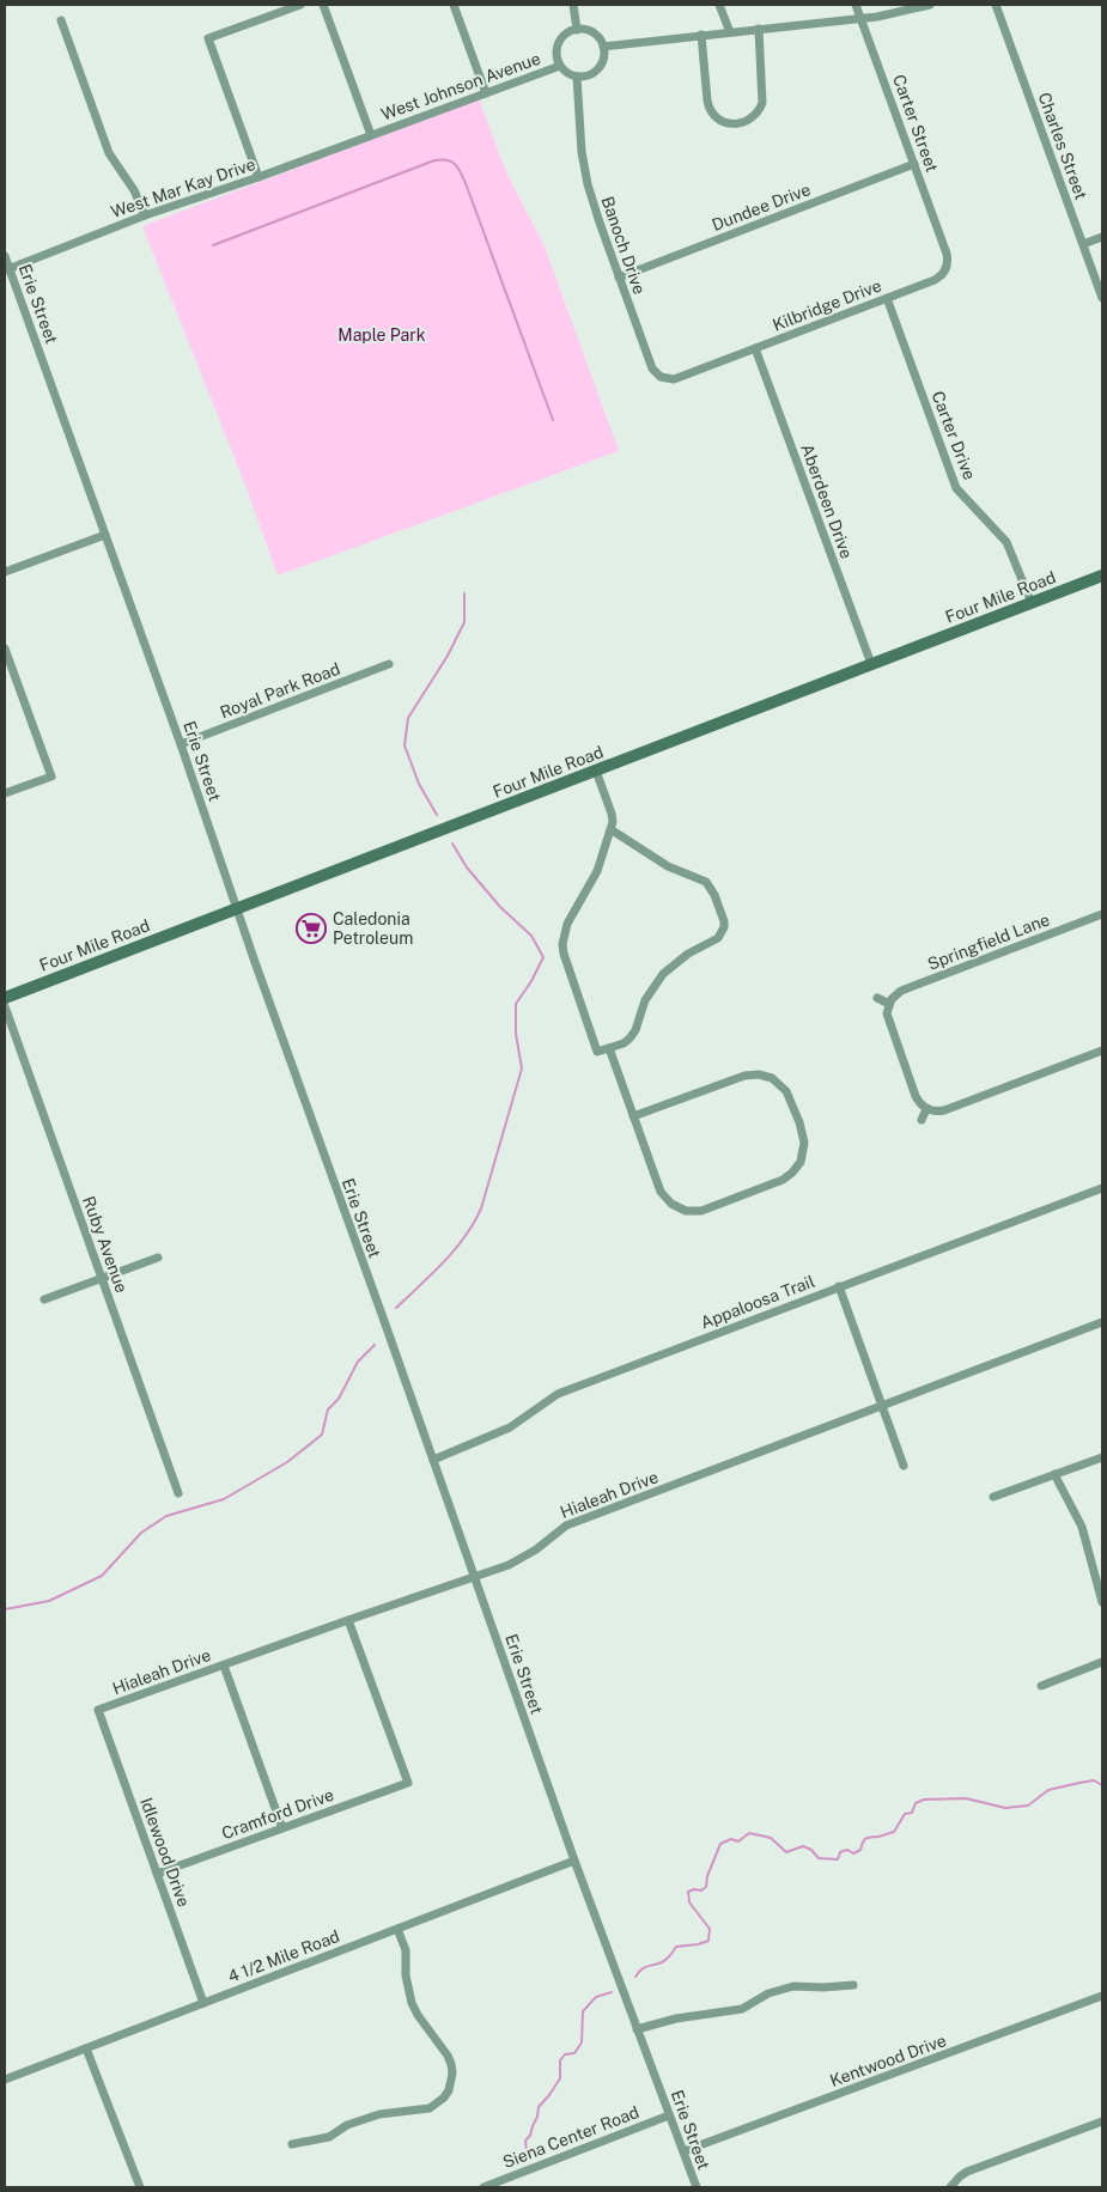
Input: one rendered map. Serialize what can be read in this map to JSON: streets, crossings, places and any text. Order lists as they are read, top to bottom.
{
  "streets": {
    "main road": ["Four Mile Road"],
    "street": [
      "West Johnson Avenue",
      "Carter Street",
      "Charles Street",
      "West Mar Kay Drive",
      "Dundee Drive",
      "Banoch Drive",
      "Erie Street",
      "Kilbridge Drive",
      "Carter Drive",
      "Aberdeen Drive",
      "Royal Park Road",
      "Springfield Lane",
      "Ruby Avenue",
      "Appaloosa Trail",
      "Hialeah Drive",
      "Cramford Drive",
      "Idlewood Drive",
      "4 1/2 Mile Road",
      "Kentwood Drive",
      "Siena Center Road"
    ]
  },
  "crossings": [
    ["West Johnson Avenue", "West Mar Kay Drive"],
    ["West Johnson Avenue", "Banoch Drive"],
    ["Carter Street", "Dundee Drive"],
    ["Carter Street", "Kilbridge Drive"],
    ["West Mar Kay Drive", "Erie Street"],
    ["Dundee Drive", "Banoch Drive"],
    ["Banoch Drive", "Kilbridge Drive"],
    ["Erie Street", "Four Mile Road"],
    ["Erie Street", "Royal Park Road"],
    ["Erie Street", "Appaloosa Trail"],
    ["Erie Street", "Hialeah Drive"],
    ["Erie Street", "4 1/2 Mile Road"],
    ["Erie Street", "Kentwood Drive"],
    ["Erie Street", "Siena Center Road"],
    ["Kilbridge Drive", "Carter Drive"],
    ["Kilbridge Drive", "Aberdeen Drive"],
    ["Carter Drive", "Four Mile Road"],
    ["Aberdeen Drive", "Four Mile Road"],
    ["Hialeah Drive", "Cramford Drive"],
    ["Hialeah Drive", "Idlewood Drive"],
    ["Cramford Drive", "Idlewood Drive"],
    ["Idlewood Drive", "4 1/2 Mile Road"]
  ],
  "parks": ["Maple Park"],
  "places": {
    "supermarket": ["Caledonia Petroleum"]
  }
}
